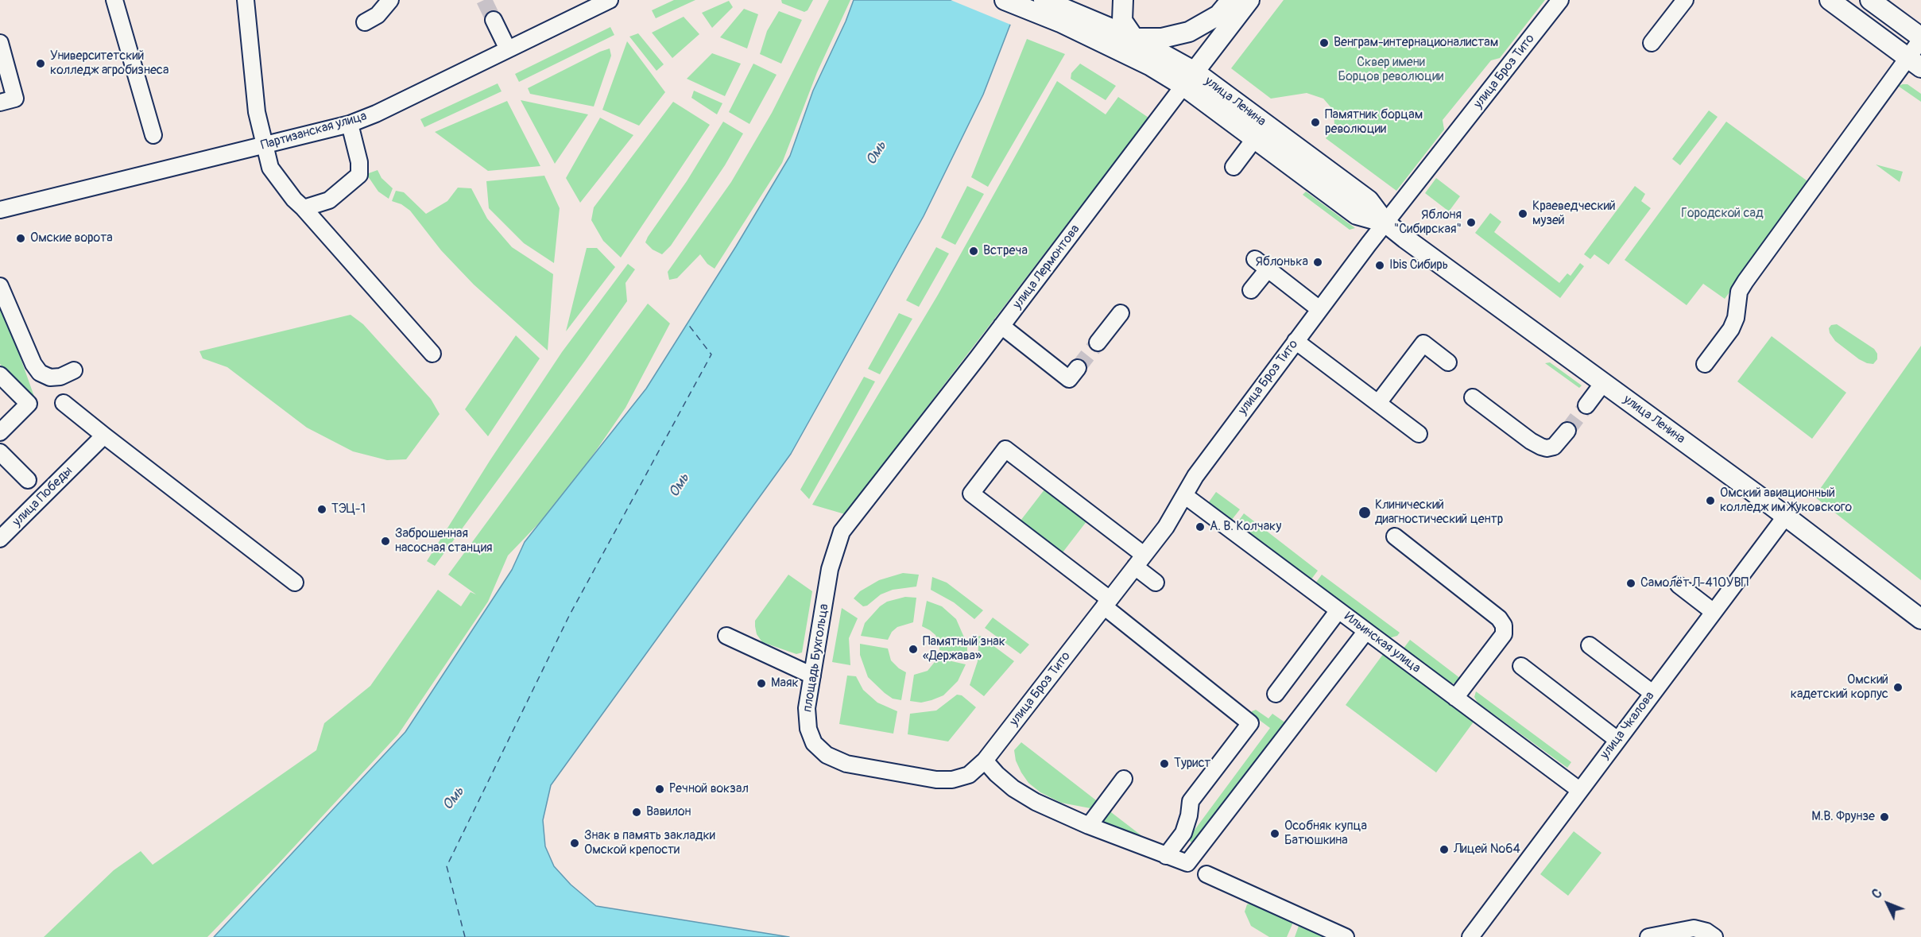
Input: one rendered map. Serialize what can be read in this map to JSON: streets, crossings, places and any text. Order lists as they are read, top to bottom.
{
  "streets": {
    "main road": ["улица Ленина", "улица Лермонтова"],
    "street": [
      "улица Броз Тито",
      "Партизанская улица",
      "улица Победы",
      "Ильинская улица",
      "площадь Бухгольца",
      "улица Чкалова"
    ]
  },
  "crossings": [
    ["улица Броз Тито", "улица Ленина"],
    ["улица Броз Тито", "Ильинская улица"],
    ["улица Броз Тито", "площадь Бухгольца"],
    ["улица Ленина", "улица Лермонтова"],
    ["улица Ленина", "улица Чкалова"],
    ["улица Лермонтова", "площадь Бухгольца"],
    ["Ильинская улица", "улица Чкалова"]
  ],
  "water": ["Омь"],
  "parks": ["Сквер имени Борцов революции", "Городской сад"],
  "places": [
    "Венграм-интернационалистам",
    "Университетский колледж агробизнеса",
    "Памятник борцам революции",
    "Краеведческий музей",
    "Яблоня \"Сибирская\"",
    "Омские ворота",
    "Встреча",
    "Яблонька",
    "Ibis Сибирь",
    "Омский авиационный колледж им Жуковского",
    "ТЭЦ-1",
    "Клинический диагностический центр",
    "А. В. Колчаку",
    "Заброшенная насосная станция",
    "Самолёт Л-410УВП",
    "Памятный знак «Держава»",
    "Маяк",
    "Омский кадетский корпус",
    "Турист",
    "Речной вокзал",
    "Вавилон",
    "М.В. Фрунзе",
    "Особняк купца Батюшкина",
    "Знак в память закладки Омской крепости",
    "Лицей №64"
  ],
  "north": "top left"
}
